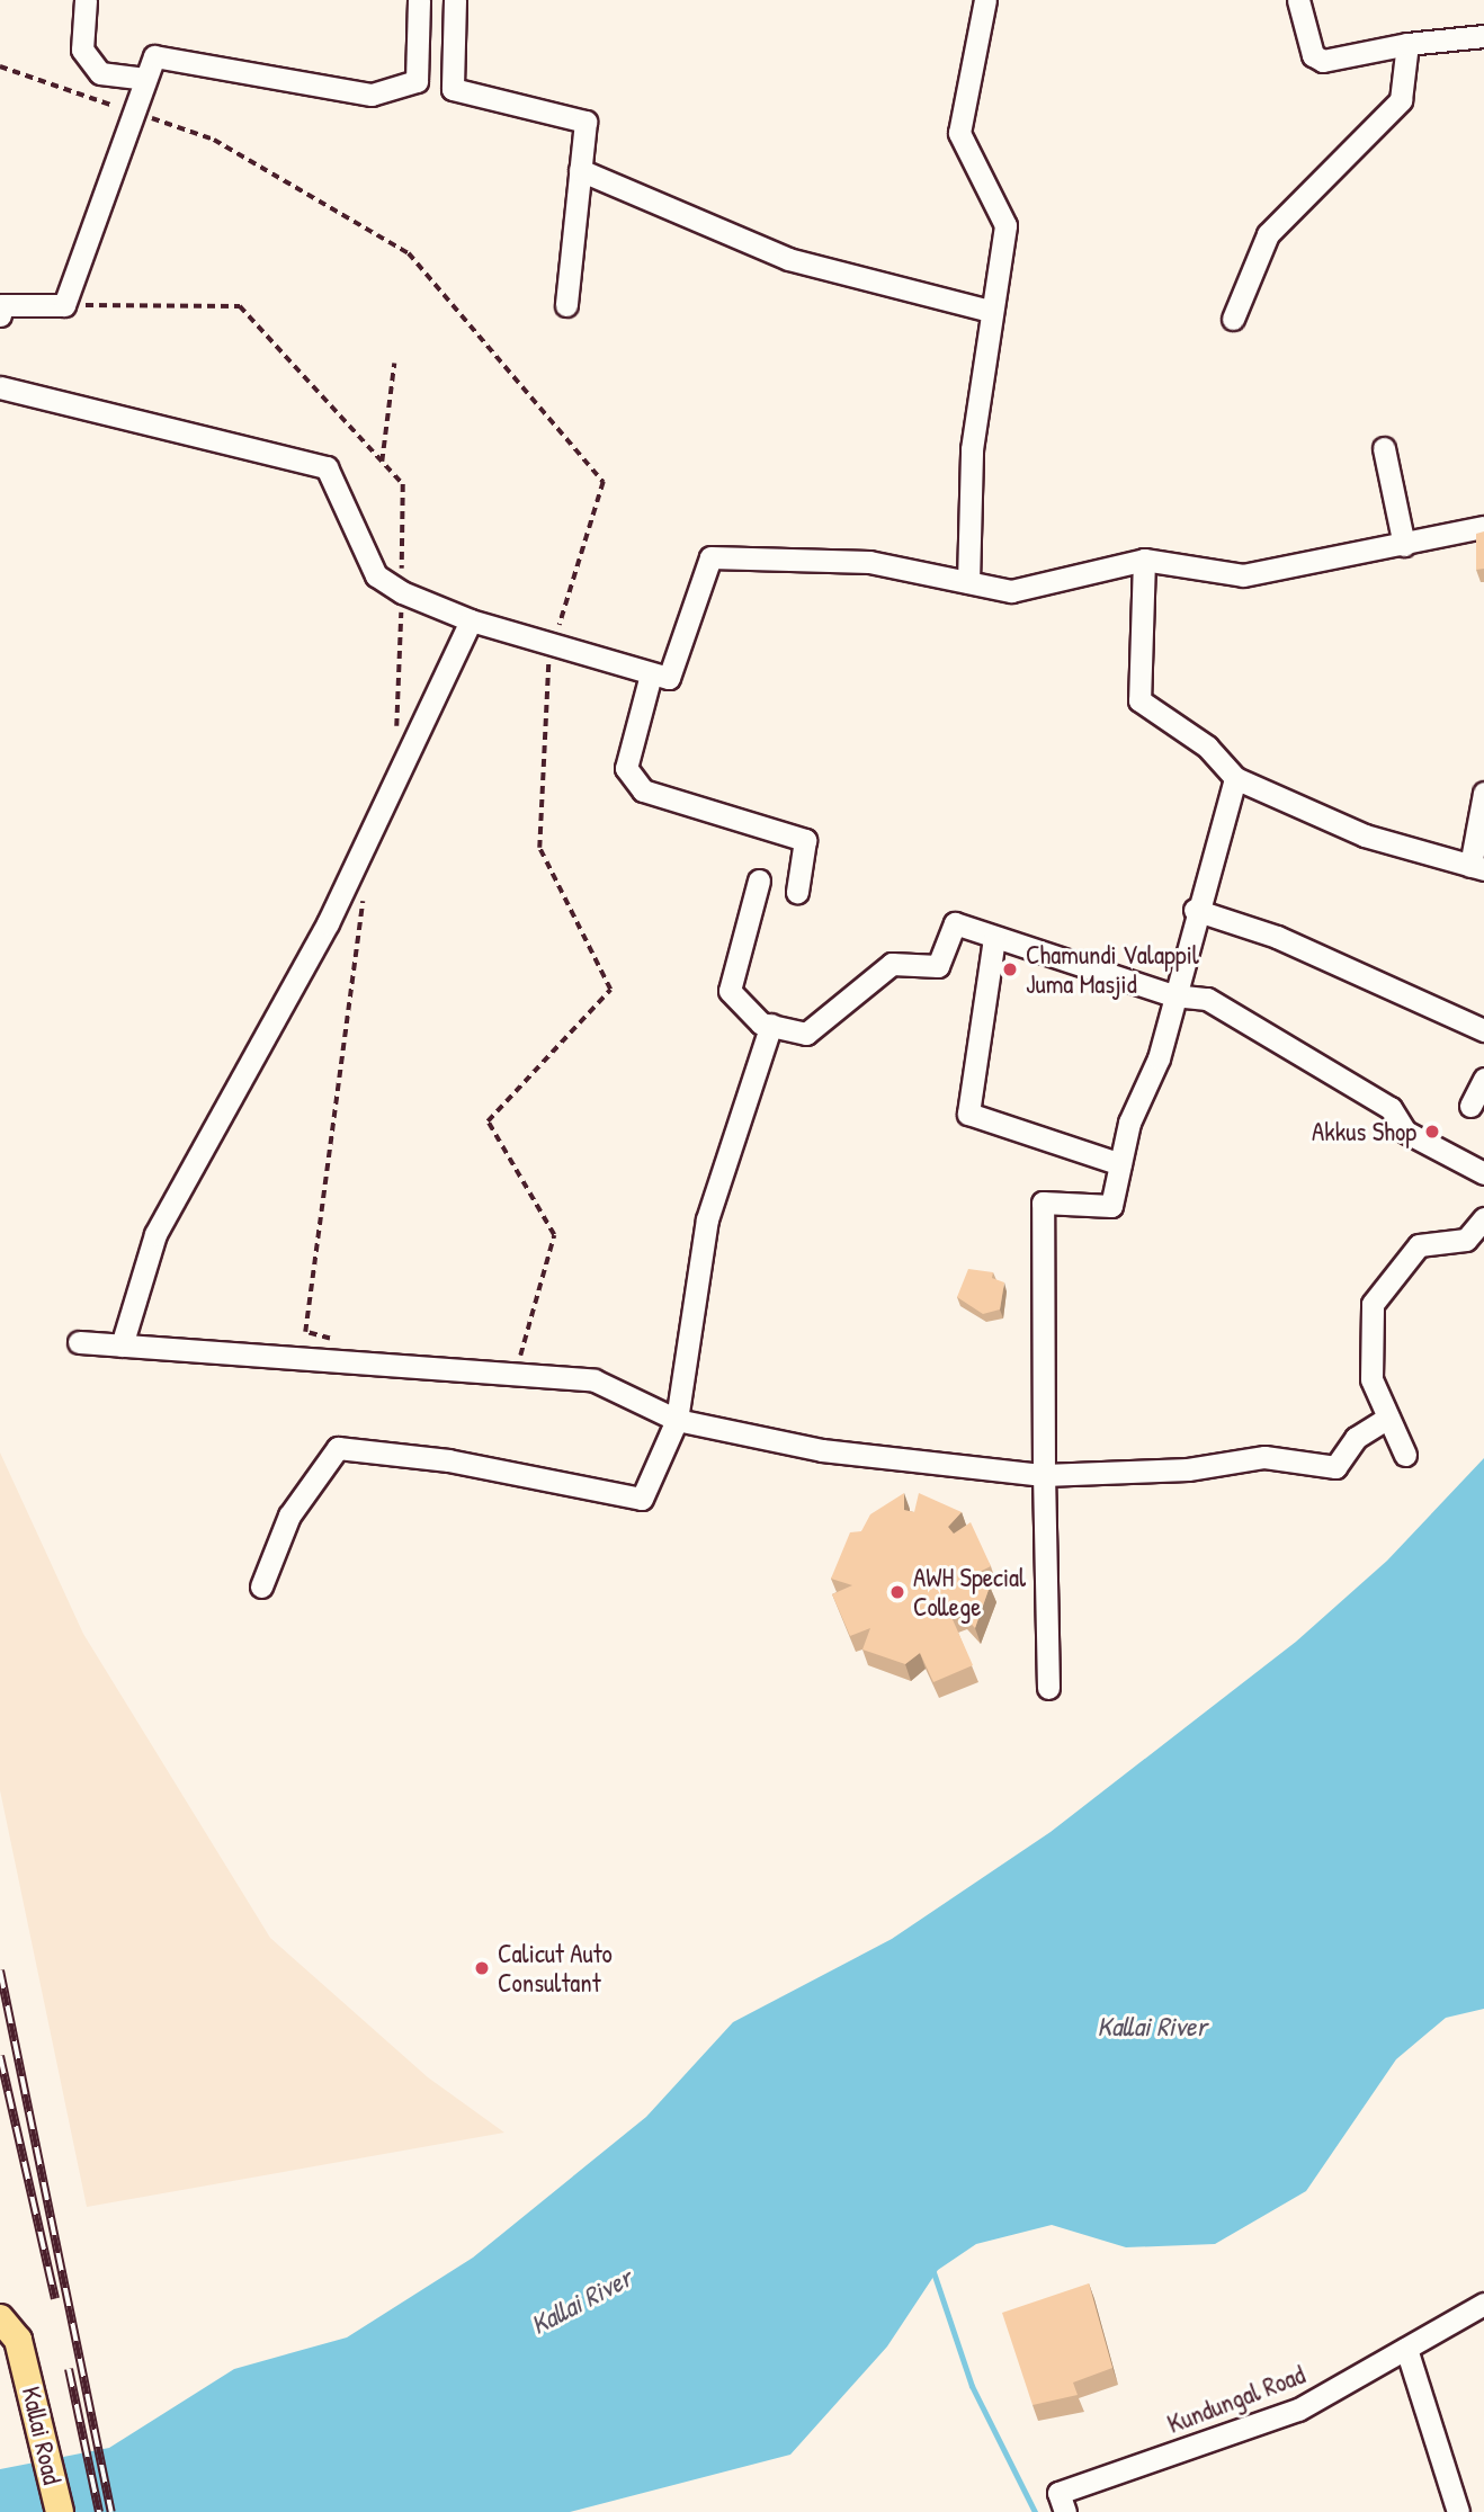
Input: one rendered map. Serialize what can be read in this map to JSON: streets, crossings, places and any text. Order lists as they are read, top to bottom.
{
  "streets": {
    "main road": ["Kallai Road"],
    "street": ["Kundungal Road"]
  },
  "water": ["Kallai River"],
  "places": [
    "Chamundi Valappil Juma Masjid",
    "Akkus Shop",
    "AWH Special College",
    "Calicut Auto Consultant"
  ]
}
